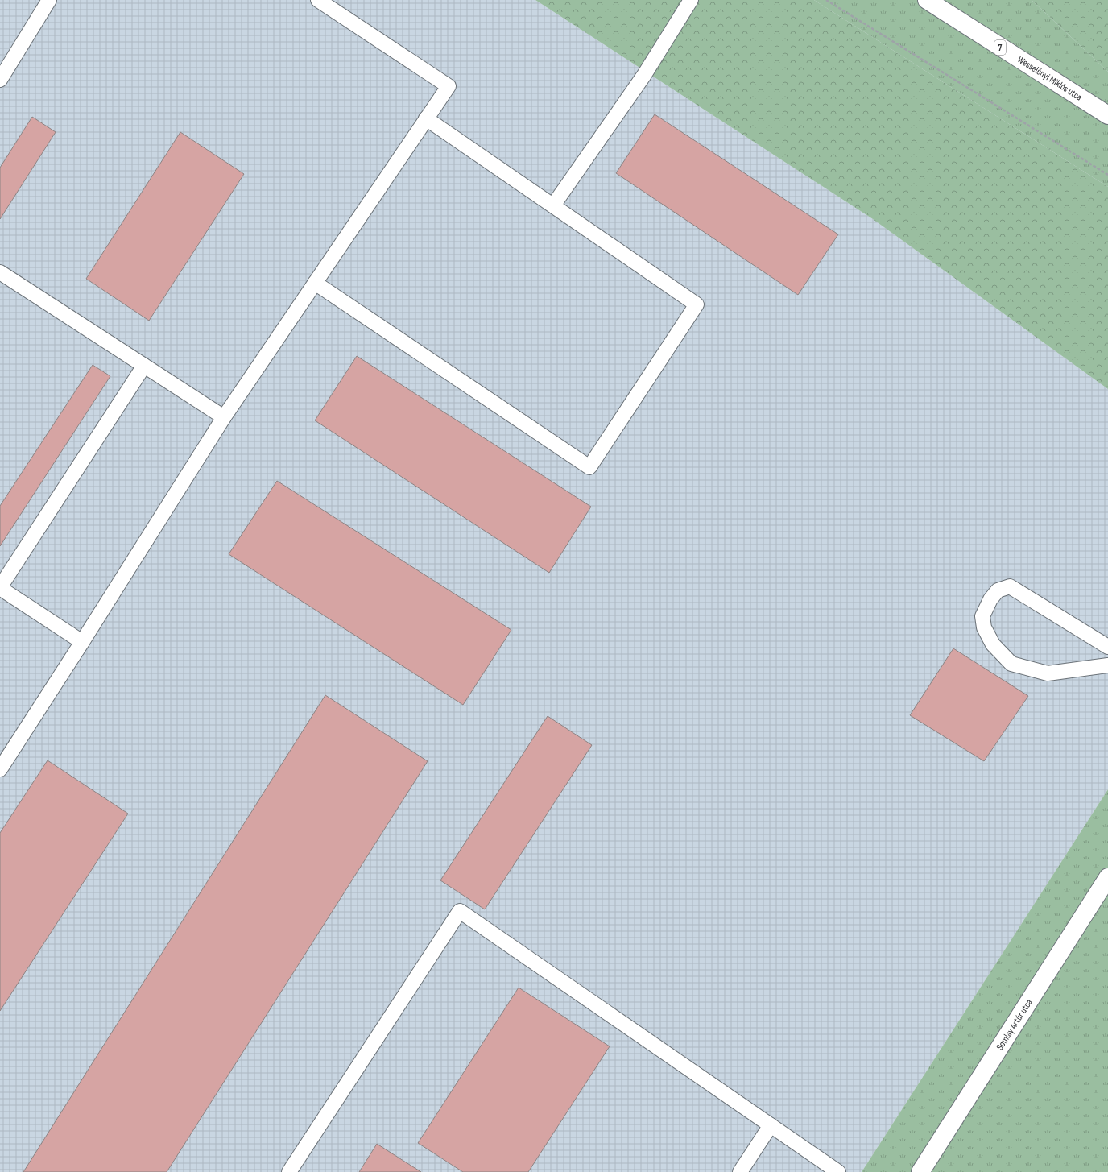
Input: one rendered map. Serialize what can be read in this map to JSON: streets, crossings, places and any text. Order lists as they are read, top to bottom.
{
  "streets": {
    "main road": ["7", "Wesselényi Miklós utca", "Somlay Artúr utca"]
  }
}
